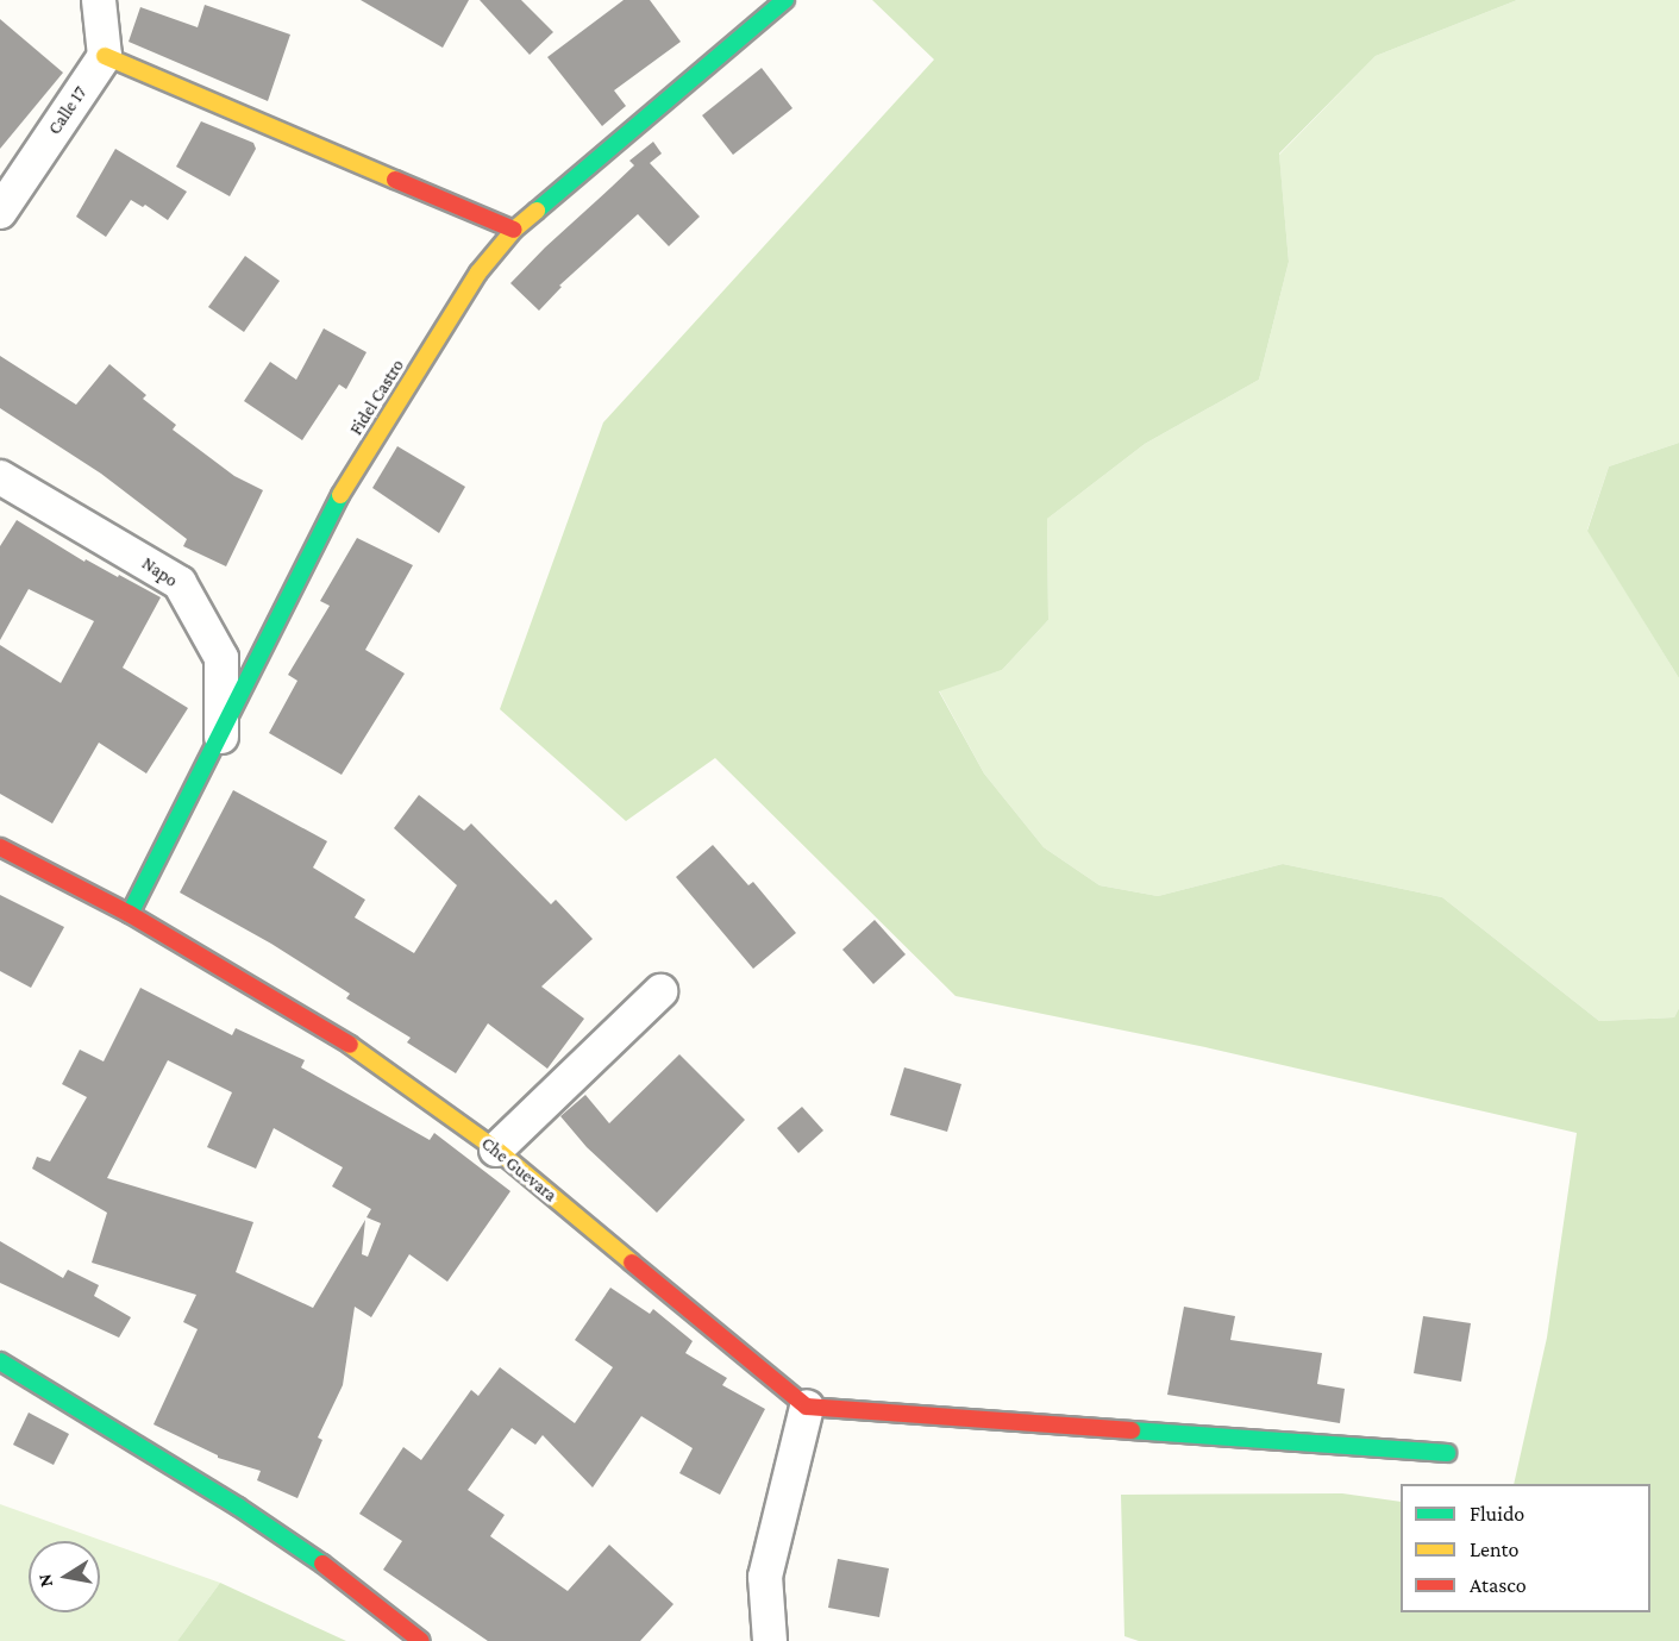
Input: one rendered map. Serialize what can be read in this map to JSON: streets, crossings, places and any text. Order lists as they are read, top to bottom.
{
  "streets": {
    "street": [
      "Calle 17",
      "Fidel Castro",
      "Napo",
      "Che Guevara"
    ]
  },
  "crossings": [
    ["Fidel Castro", "Napo"],
    ["Fidel Castro", "Che Guevara"]
  ],
  "legend": ["Fluido", "Lento", "Atasco"],
  "north": "left"
}
